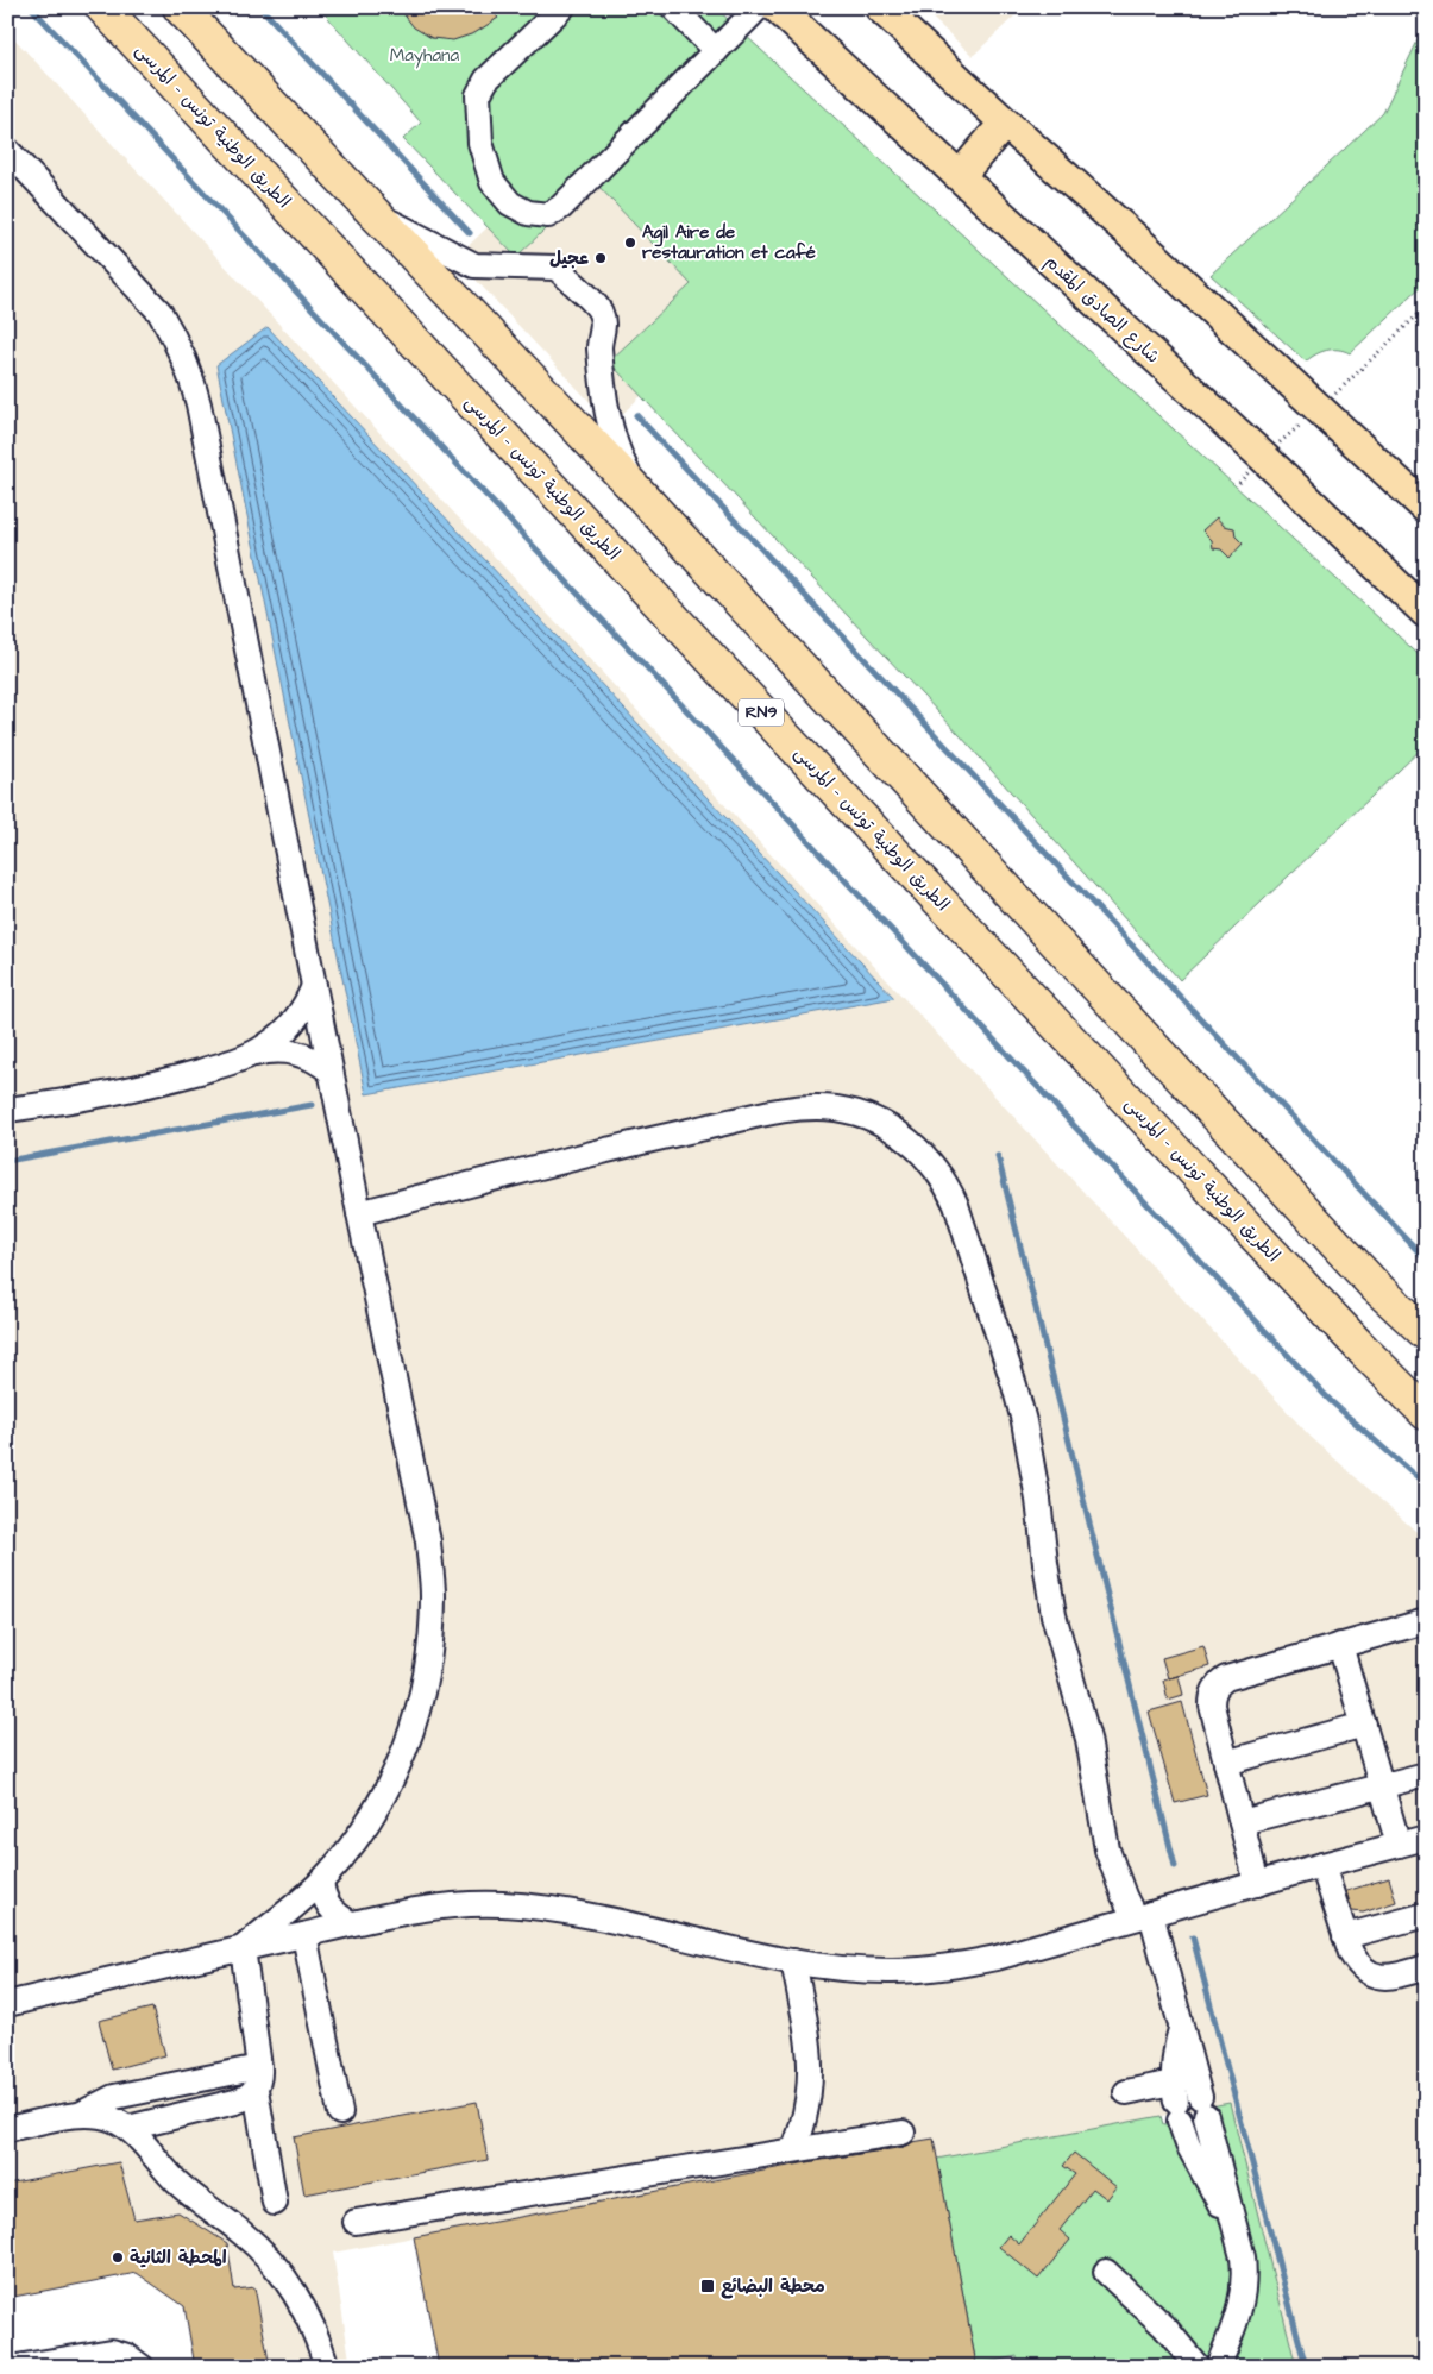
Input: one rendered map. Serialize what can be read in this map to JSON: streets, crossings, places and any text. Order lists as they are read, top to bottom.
{
  "streets": {
    "highway": ["الطريق الوطنية تونس - المرسى", "RN9"],
    "main road": ["شارع الصادق المقدم"]
  },
  "parks": ["Mayhana"],
  "places": {
    "other": ["Agil Aire de restauration et café", "عجيل", "المحطة الثانية"],
    "transit": ["محطة البضائع"]
  }
}
